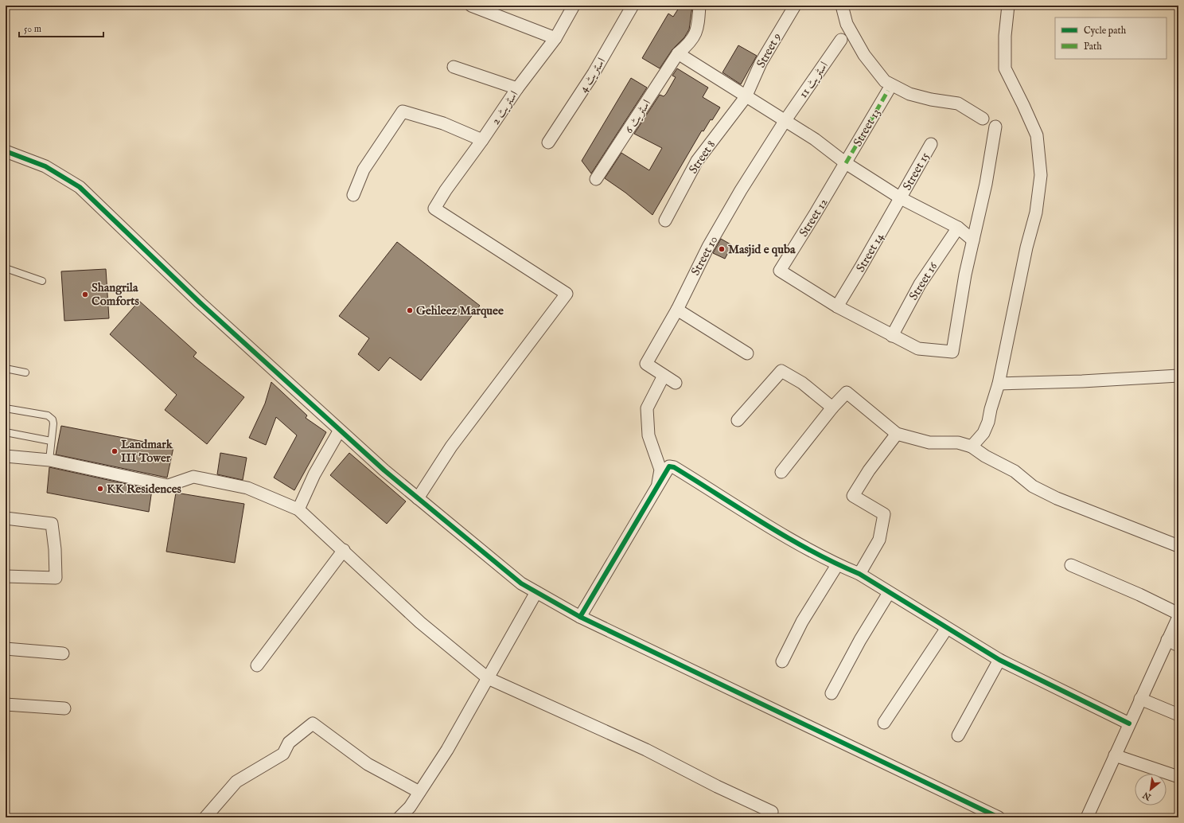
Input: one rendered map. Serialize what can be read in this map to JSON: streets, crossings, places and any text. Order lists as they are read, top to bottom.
{
  "streets": {
    "street": [
      "Street 9",
      "اسٹریٹ 4",
      "اسٹریٹ 11",
      "اسٹریٹ 2",
      "اسٹریٹ 6",
      "Street 13",
      "Street 8",
      "Street 15",
      "Street 12",
      "Street 14",
      "Street 10",
      "Street 16"
    ]
  },
  "crossings": [
    ["Street 9", "Street 8"],
    ["اسٹریٹ 11", "Street 10"],
    ["Street 13", "Street 12"],
    ["Street 15", "Street 14"],
    ["Street 12", "Street 14"]
  ],
  "places": [
    "Masjid e quba",
    "Shangrila Comforts",
    "Gehleez Marquee",
    "Landmark III Tower",
    "KK Residences"
  ],
  "legend": ["Cycle path", "Path"],
  "scale_bar": "50 m",
  "north": "bottom left"
}
